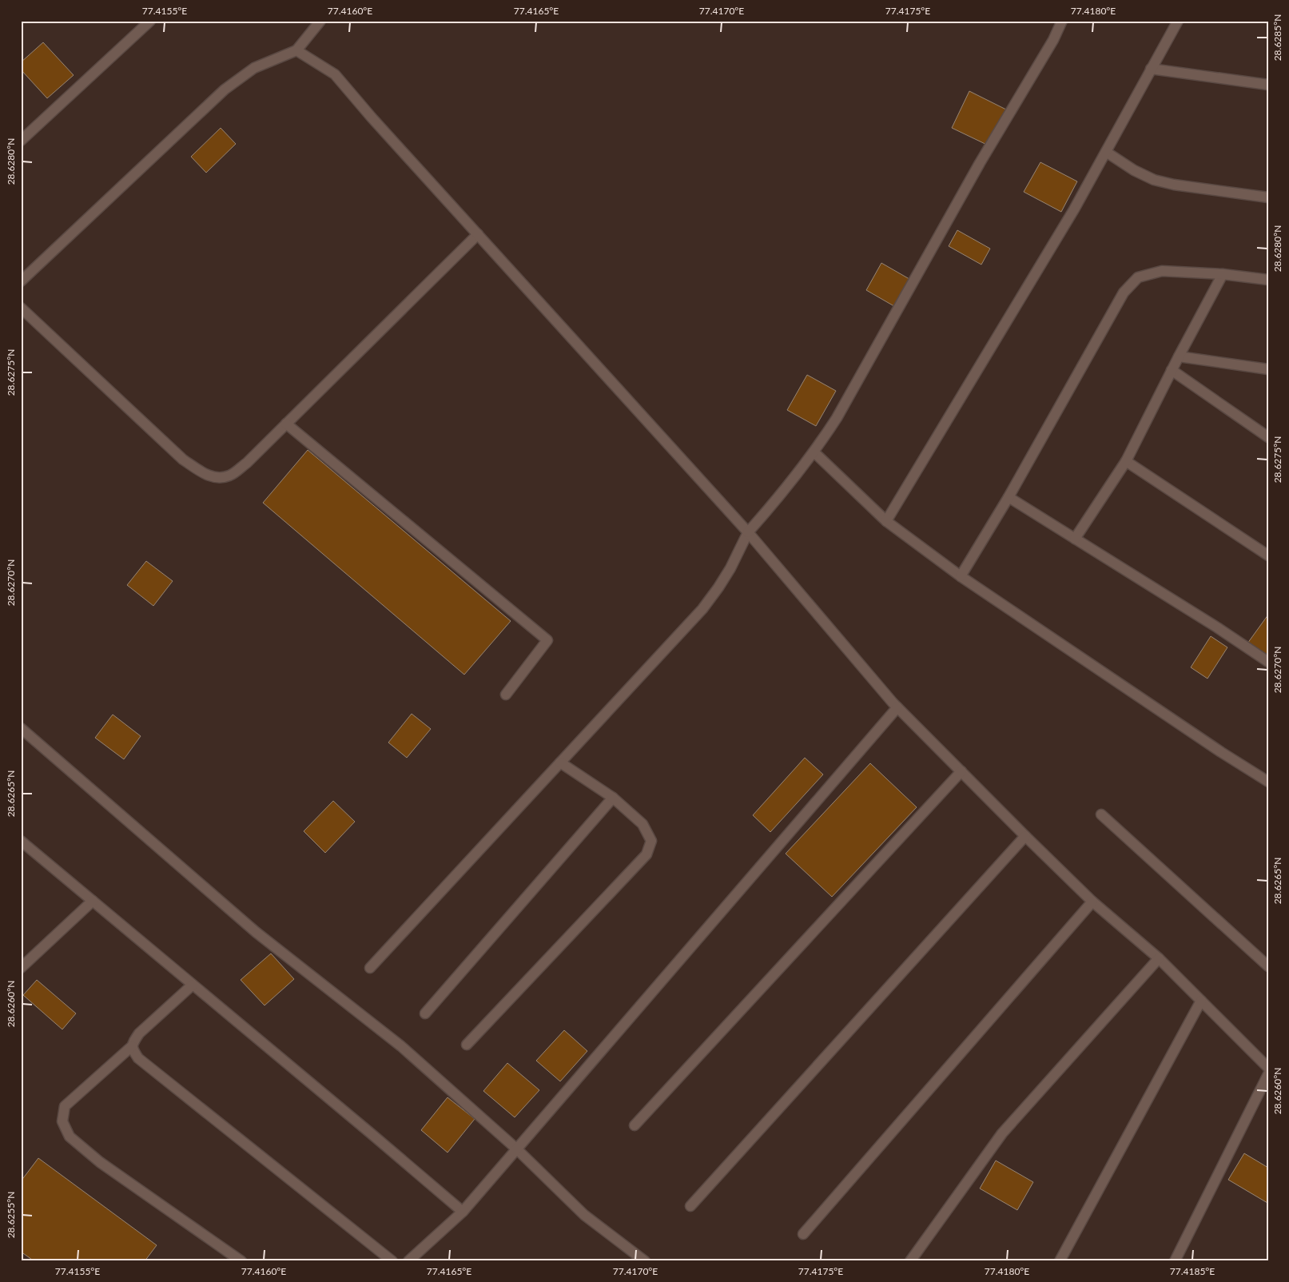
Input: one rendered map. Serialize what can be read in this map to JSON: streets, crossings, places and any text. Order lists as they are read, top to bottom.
{
  "coordinates": [
    "77.4155°E",
    "77.4160°E",
    "77.4165°E",
    "77.4170°E",
    "77.4175°E",
    "77.4180°E",
    "28.6285°N",
    "28.6280°N",
    "28.6275°N",
    "28.6270°N",
    "28.6265°N",
    "28.6260°N",
    "28.6255°N",
    "77.4185°E"
  ]
}
